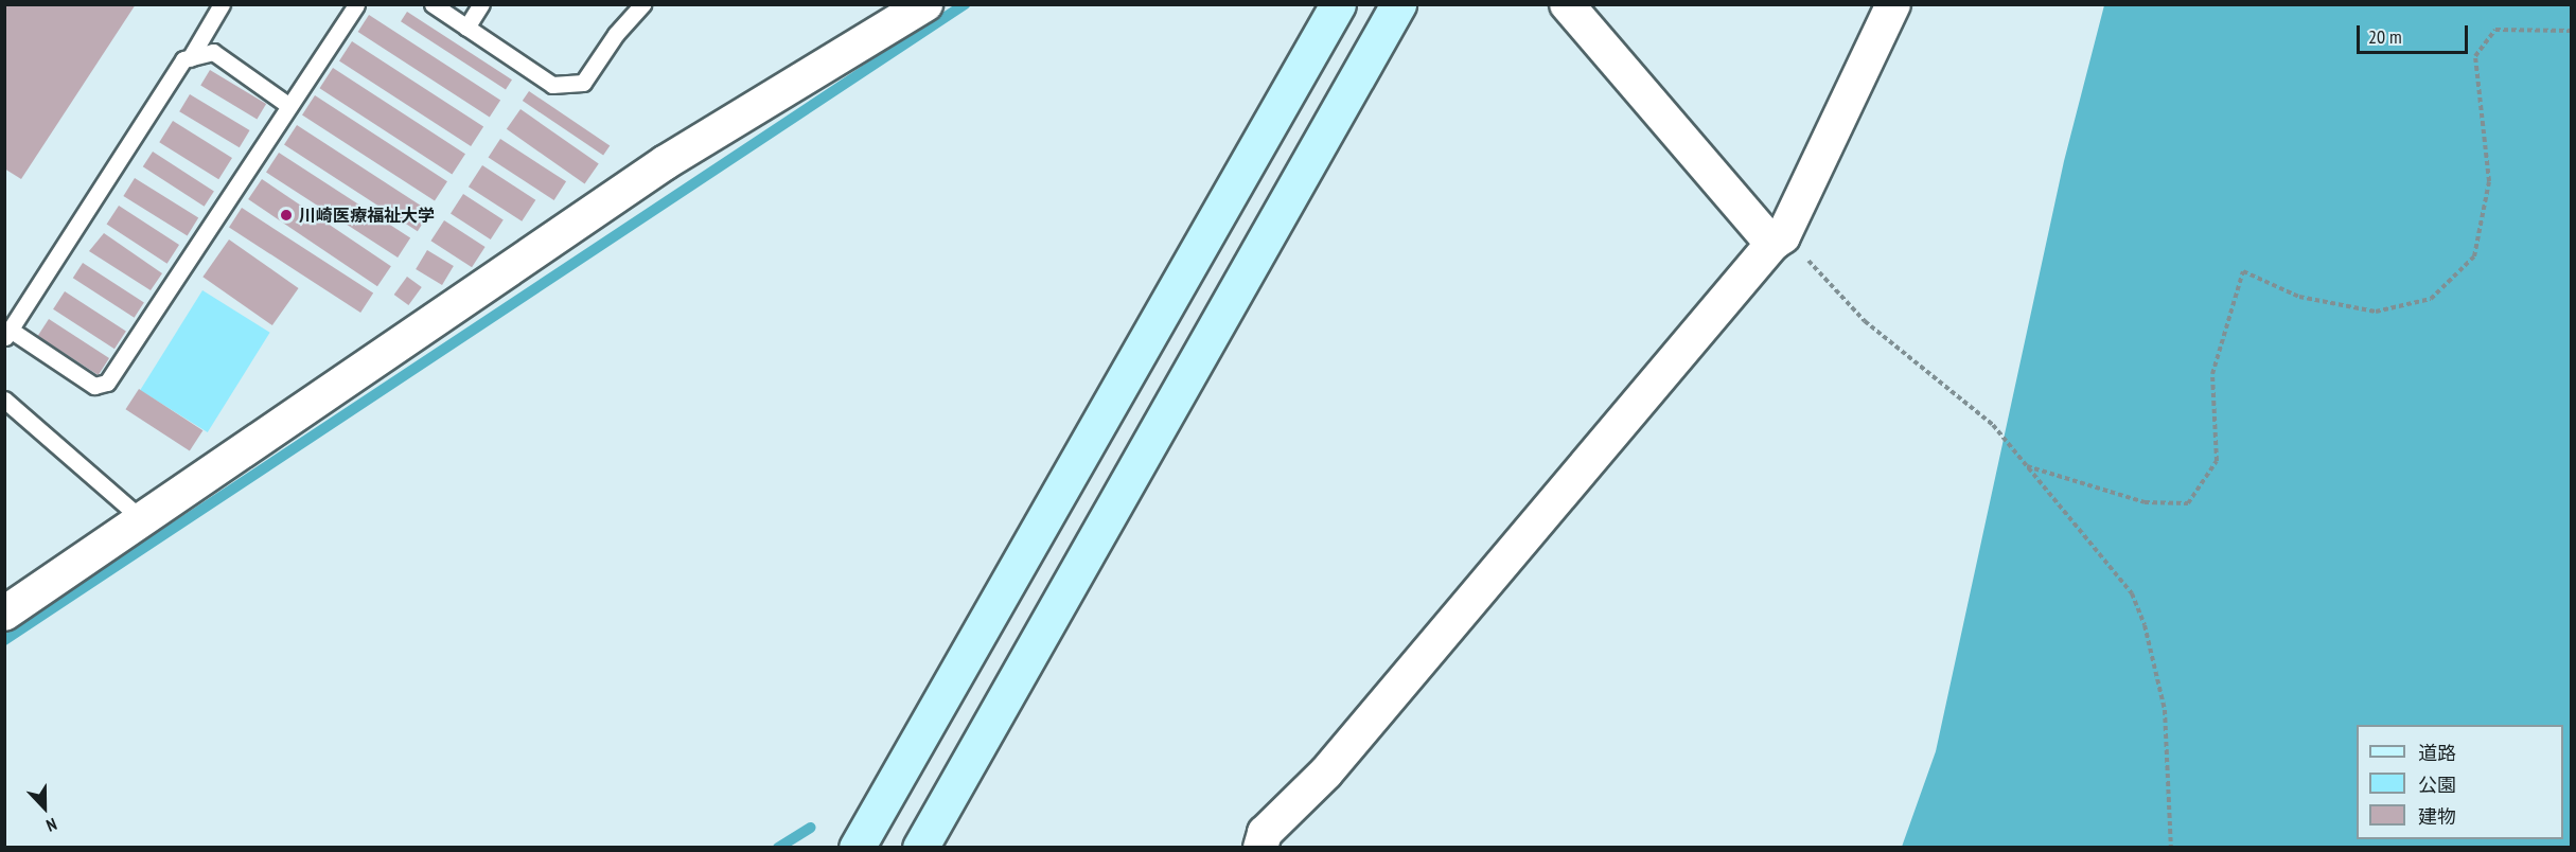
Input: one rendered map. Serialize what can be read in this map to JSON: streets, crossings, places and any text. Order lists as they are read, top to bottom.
{
  "places": ["川崎医療福祉大学"],
  "legend": ["道路", "公園", "建物"],
  "scale_bar": "20 m",
  "north": "bottom"
}
